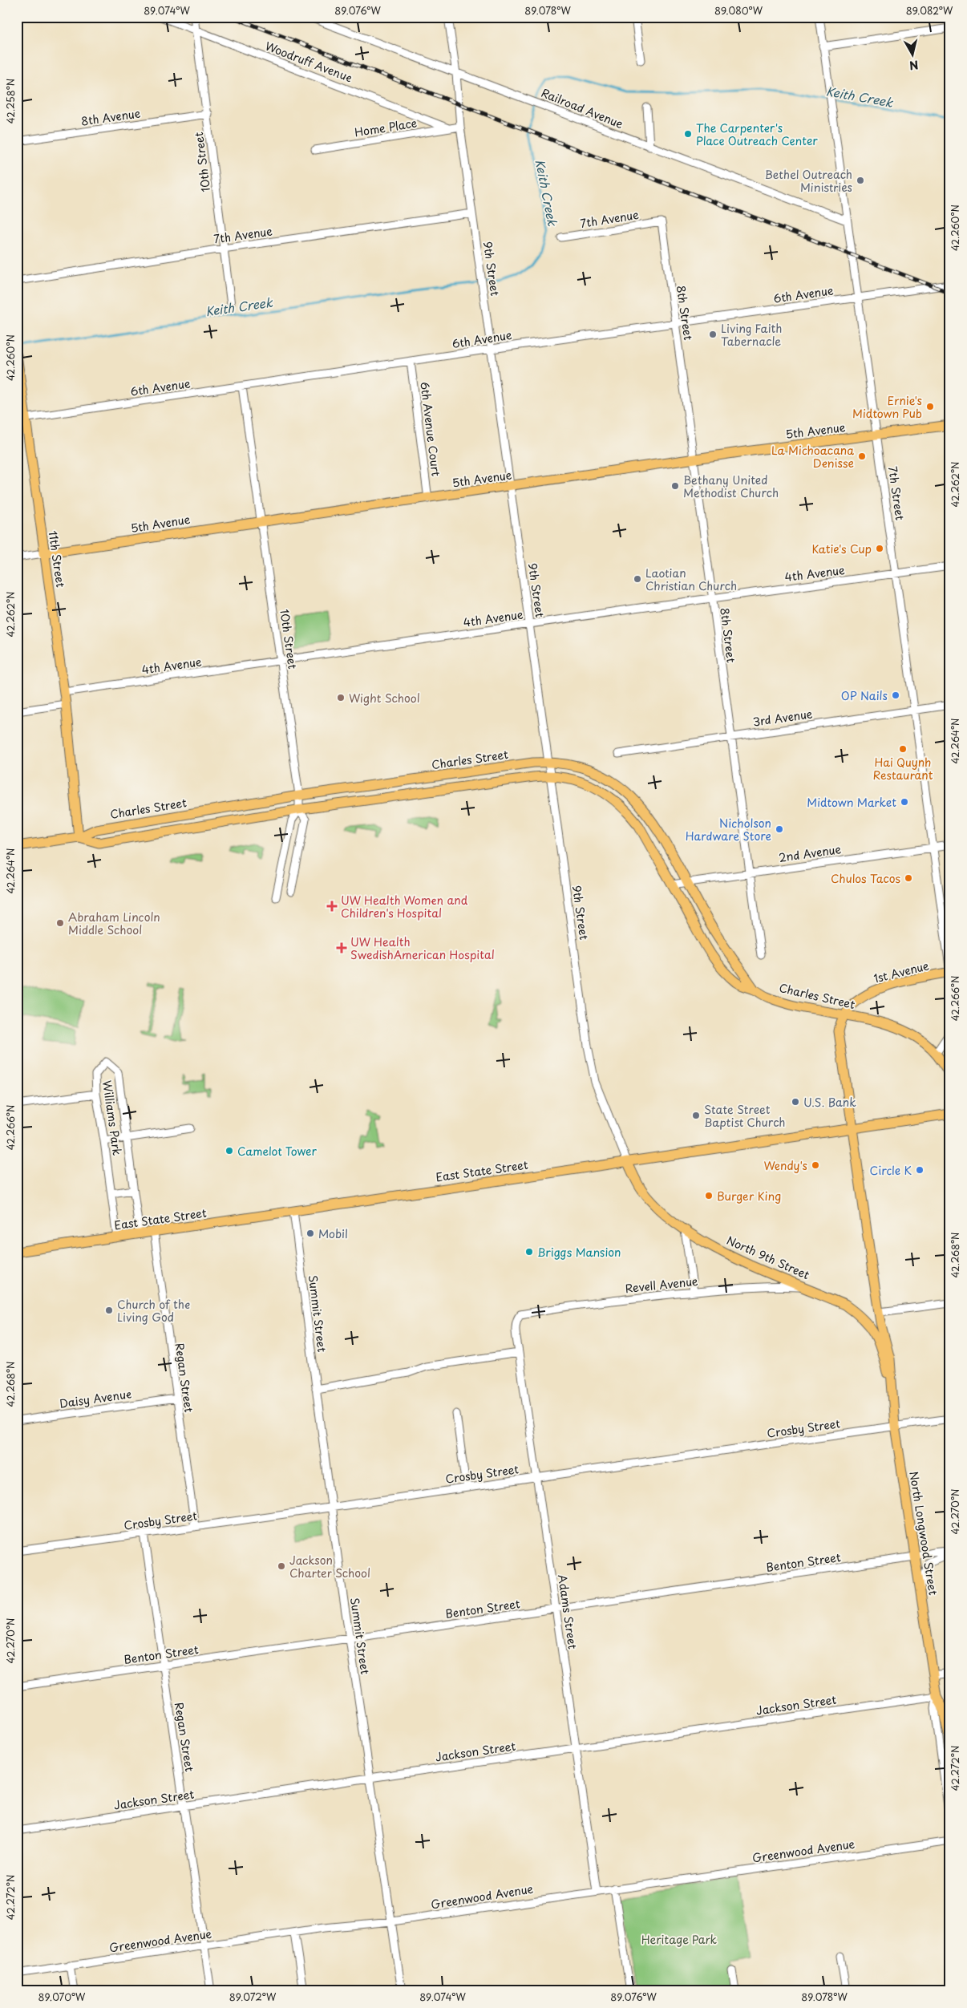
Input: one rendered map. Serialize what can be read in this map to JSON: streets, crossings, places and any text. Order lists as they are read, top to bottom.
{
  "streets": {
    "main road": [
      "5th Avenue",
      "11th Street",
      "Charles Street",
      "1st Avenue",
      "East State Street",
      "North 9th Street",
      "North Longwood Street"
    ],
    "street": [
      "Woodruff Avenue",
      "Railroad Avenue",
      "8th Avenue",
      "Home Place",
      "10th Street",
      "7th Avenue",
      "9th Street",
      "6th Avenue",
      "8th Street",
      "6th Avenue Court",
      "7th Street",
      "4th Avenue",
      "3rd Avenue",
      "2nd Avenue",
      "Williams Park",
      "Revell Avenue",
      "Summit Street",
      "Regan Street",
      "Daisy Avenue",
      "Crosby Street",
      "Benton Street",
      "Adams Street",
      "Jackson Street",
      "Greenwood Avenue"
    ]
  },
  "crossings": [
    ["Woodruff Avenue", "Home Place"],
    ["Woodruff Avenue", "10th Street"],
    ["Railroad Avenue", "9th Street"],
    ["Railroad Avenue", "7th Street"],
    ["8th Avenue", "10th Street"],
    ["Home Place", "9th Street"],
    ["10th Street", "7th Avenue"],
    ["10th Street", "6th Avenue"],
    ["10th Street", "5th Avenue"],
    ["10th Street", "4th Avenue"],
    ["10th Street", "Charles Street"],
    ["7th Avenue", "9th Street"],
    ["7th Avenue", "8th Street"],
    ["9th Street", "6th Avenue"],
    ["9th Street", "5th Avenue"],
    ["9th Street", "4th Avenue"],
    ["9th Street", "Charles Street"],
    ["9th Street", "East State Street"],
    ["9th Street", "North 9th Street"],
    ["6th Avenue", "8th Street"],
    ["6th Avenue", "6th Avenue Court"],
    ["6th Avenue", "7th Street"],
    ["6th Avenue", "11th Street"],
    ["8th Street", "5th Avenue"],
    ["8th Street", "4th Avenue"],
    ["8th Street", "3rd Avenue"],
    ["8th Street", "2nd Avenue"],
    ["6th Avenue Court", "5th Avenue"],
    ["5th Avenue", "7th Street"],
    ["5th Avenue", "11th Street"],
    ["7th Street", "4th Avenue"],
    ["7th Street", "3rd Avenue"],
    ["7th Street", "2nd Avenue"],
    ["7th Street", "1st Avenue"],
    ["11th Street", "4th Avenue"],
    ["11th Street", "Charles Street"],
    ["Charles Street", "2nd Avenue"],
    ["Charles Street", "1st Avenue"],
    ["Charles Street", "North Longwood Street"],
    ["1st Avenue", "North Longwood Street"],
    ["Williams Park", "East State Street"],
    ["East State Street", "North 9th Street"],
    ["East State Street", "Summit Street"],
    ["East State Street", "Regan Street"],
    ["East State Street", "North Longwood Street"],
    ["North 9th Street", "Revell Avenue"],
    ["North 9th Street", "North Longwood Street"],
    ["Revell Avenue", "Adams Street"],
    ["Summit Street", "Crosby Street"],
    ["Summit Street", "Benton Street"],
    ["Summit Street", "Jackson Street"],
    ["Summit Street", "Greenwood Avenue"],
    ["Regan Street", "Daisy Avenue"],
    ["Regan Street", "Crosby Street"],
    ["Regan Street", "Benton Street"],
    ["Regan Street", "Jackson Street"],
    ["Regan Street", "Greenwood Avenue"],
    ["Crosby Street", "North Longwood Street"],
    ["Crosby Street", "Adams Street"],
    ["North Longwood Street", "Benton Street"],
    ["North Longwood Street", "Jackson Street"],
    ["Benton Street", "Adams Street"],
    ["Adams Street", "Jackson Street"],
    ["Adams Street", "Greenwood Avenue"]
  ],
  "water": ["Keith Creek"],
  "parks": ["Heritage Park"],
  "places": {
    "other": [
      "The Carpenter's Place Outreach Center",
      "Bethel Outreach Ministries",
      "Living Faith Tabernacle",
      "Ernie's Midtown Pub",
      "La Michoacana Denisse",
      "Bethany United Methodist Church",
      "Katie's Cup",
      "Laotian Christian Church",
      "OP Nails",
      "Wight School",
      "Hai Quynh Restaurant",
      "Midtown Market",
      "Nicholson Hardware Store",
      "Chulos Tacos",
      "Abraham Lincoln Middle School",
      "U.S. Bank",
      "State Street Baptist Church",
      "Camelot Tower",
      "Wendy's",
      "Circle K",
      "Burger King",
      "Mobil",
      "Briggs Mansion",
      "Church of the Living God",
      "Jackson Charter School"
    ],
    "health": ["UW Health Women and Children's Hospital", "UW Health SwedishAmerican Hospital"]
  },
  "north": "bottom",
  "coordinates": [
    "89.074°W",
    "89.076°W",
    "89.078°W",
    "89.080°W",
    "89.082°W",
    "42.258°N",
    "42.260°N",
    "42.262°N",
    "42.264°N",
    "42.266°N",
    "42.268°N",
    "42.270°N",
    "42.272°N",
    "89.070°W",
    "89.072°W"
  ]
}
